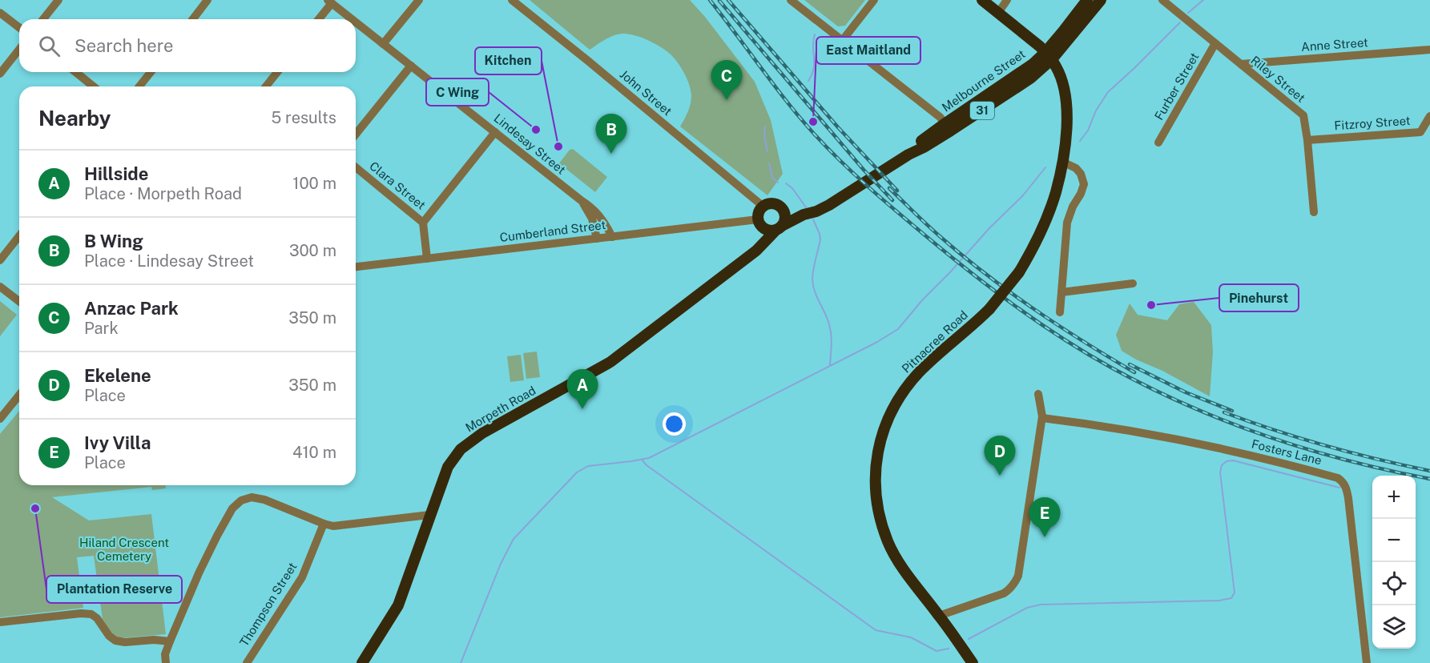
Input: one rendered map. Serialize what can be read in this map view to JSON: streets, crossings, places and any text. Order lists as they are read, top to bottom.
{
  "streets": {
    "main road": [
      "Melbourne Street",
      "31",
      "Pitnacree Road",
      "Morpeth Road"
    ],
    "street": [
      "Anne Street",
      "Riley Street",
      "Furber Street",
      "John Street",
      "Fitzroy Street",
      "Lindesay Street",
      "Clara Street",
      "Cumberland Street",
      "Fosters Lane",
      "Thompson Street"
    ]
  },
  "crossings": [
    ["Anne Street", "Riley Street"],
    ["Riley Street", "Furber Street"],
    ["Riley Street", "Fitzroy Street"],
    ["Melbourne Street", "John Street"],
    ["Melbourne Street", "31"],
    ["Melbourne Street", "Cumberland Street"],
    ["Melbourne Street", "Pitnacree Road"],
    ["Melbourne Street", "Morpeth Road"],
    ["John Street", "31"],
    ["John Street", "Cumberland Street"],
    ["John Street", "Morpeth Road"],
    ["31", "Cumberland Street"],
    ["31", "Morpeth Road"],
    ["Lindesay Street", "Cumberland Street"],
    ["Clara Street", "Cumberland Street"],
    ["Cumberland Street", "Morpeth Road"]
  ],
  "parks": ["Hiland Crescent Cemetery"],
  "places": [
    "East Maitland",
    "C Wing",
    "Kitchen",
    "Pinehurst",
    "Plantation Reserve"
  ],
  "page": {
    "search": "Search here",
    "pins": [
      "C",
      "B",
      "A",
      "D",
      "E"
    ],
    "heading": ["Nearby", "5 results"],
    "list": [
      {
        "mark": "A",
        "name": "Hillside",
        "note": "Place · Morpeth Road",
        "value": "100 m"
      },
      {
        "mark": "B",
        "name": "B Wing",
        "note": "Place · Lindesay Street",
        "value": "300 m"
      },
      {
        "mark": "C",
        "name": "Anzac Park",
        "note": "Park",
        "value": "350 m"
      },
      {
        "mark": "D",
        "name": "Ekelene",
        "note": "Place",
        "value": "350 m"
      },
      {
        "mark": "E",
        "name": "Ivy Villa",
        "note": "Place",
        "value": "410 m"
      }
    ],
    "map_buttons": ["+", "−"]
  }
}
